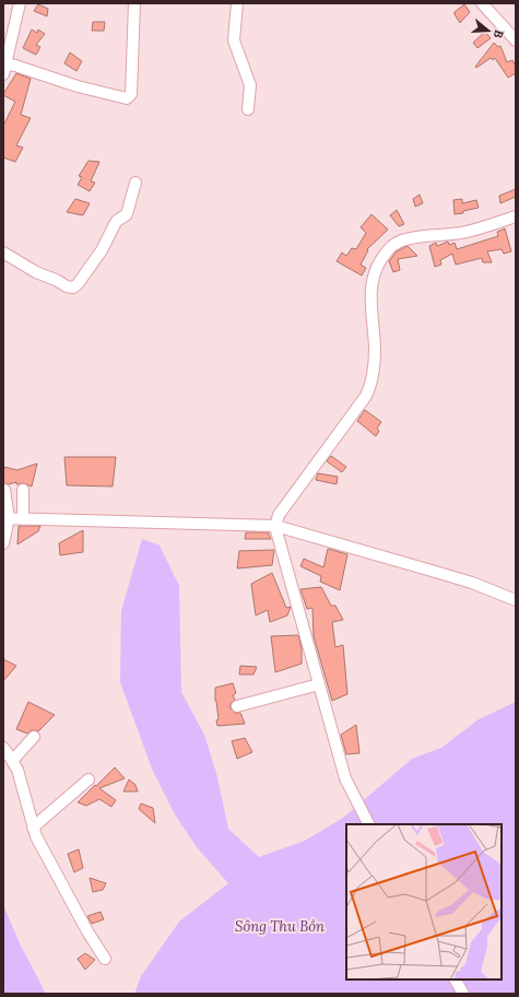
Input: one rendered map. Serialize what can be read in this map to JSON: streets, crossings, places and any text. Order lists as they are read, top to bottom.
{
  "water": ["Sông Thu Bồn"],
  "north": "right"
}
